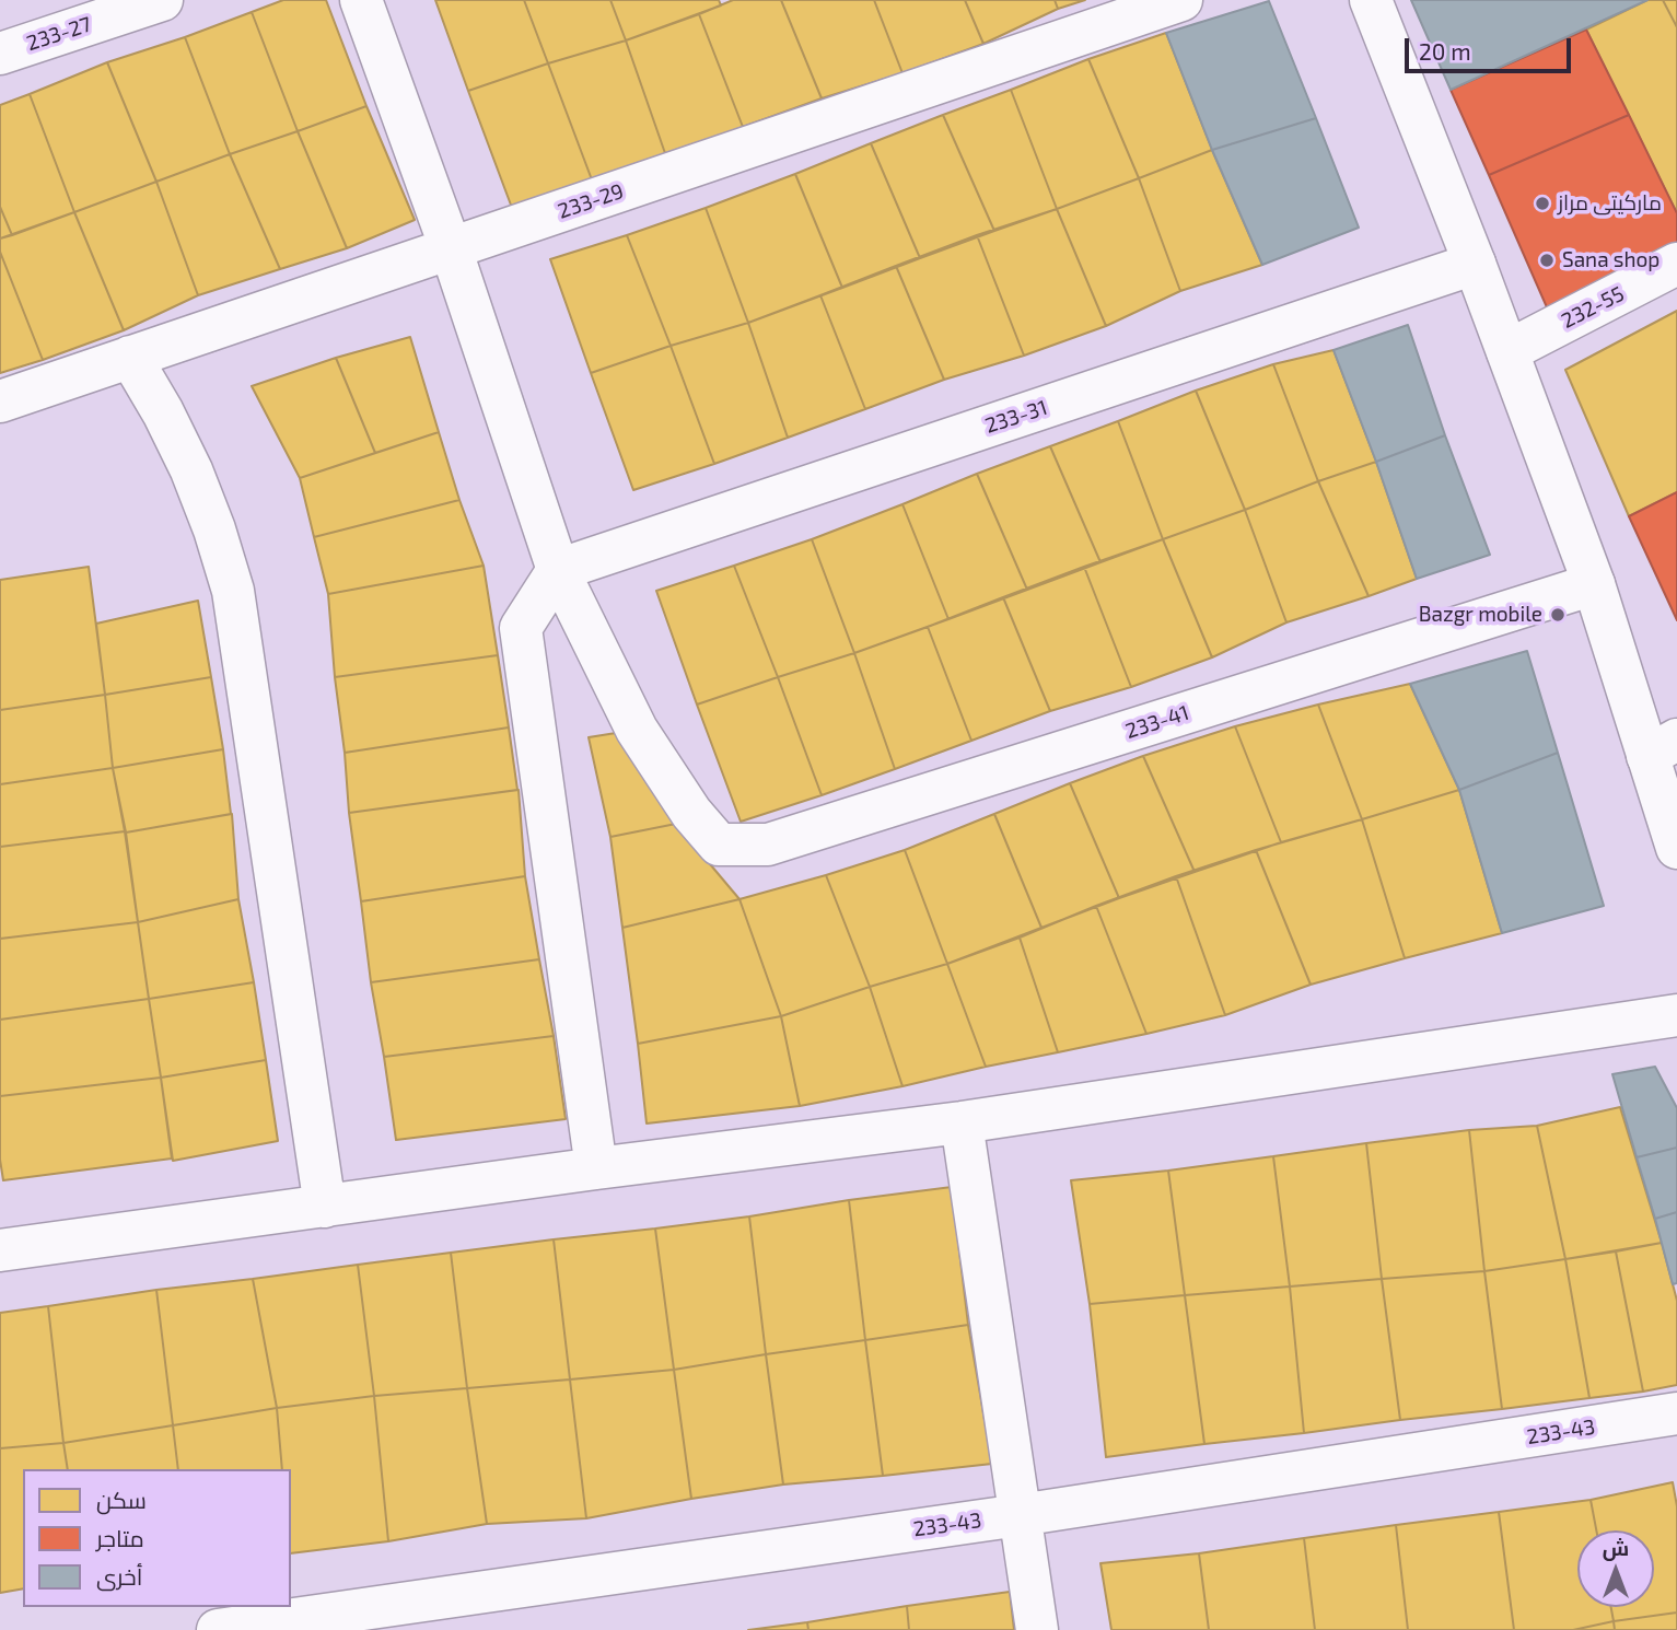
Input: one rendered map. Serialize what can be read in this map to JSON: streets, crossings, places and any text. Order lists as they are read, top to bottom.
{
  "streets": {
    "street": [
      "233-27",
      "233-29",
      "232-55",
      "233-31",
      "233-41",
      "233-43"
    ]
  },
  "crossings": [
    ["233-31", "233-41"]
  ],
  "places": ["مارکیتی مراز", "Sana shop", "Bazgr mobile"],
  "legend": ["سكن", "متاجر", "أخرى"],
  "scale_bar": "20 m",
  "north": "top"
}
